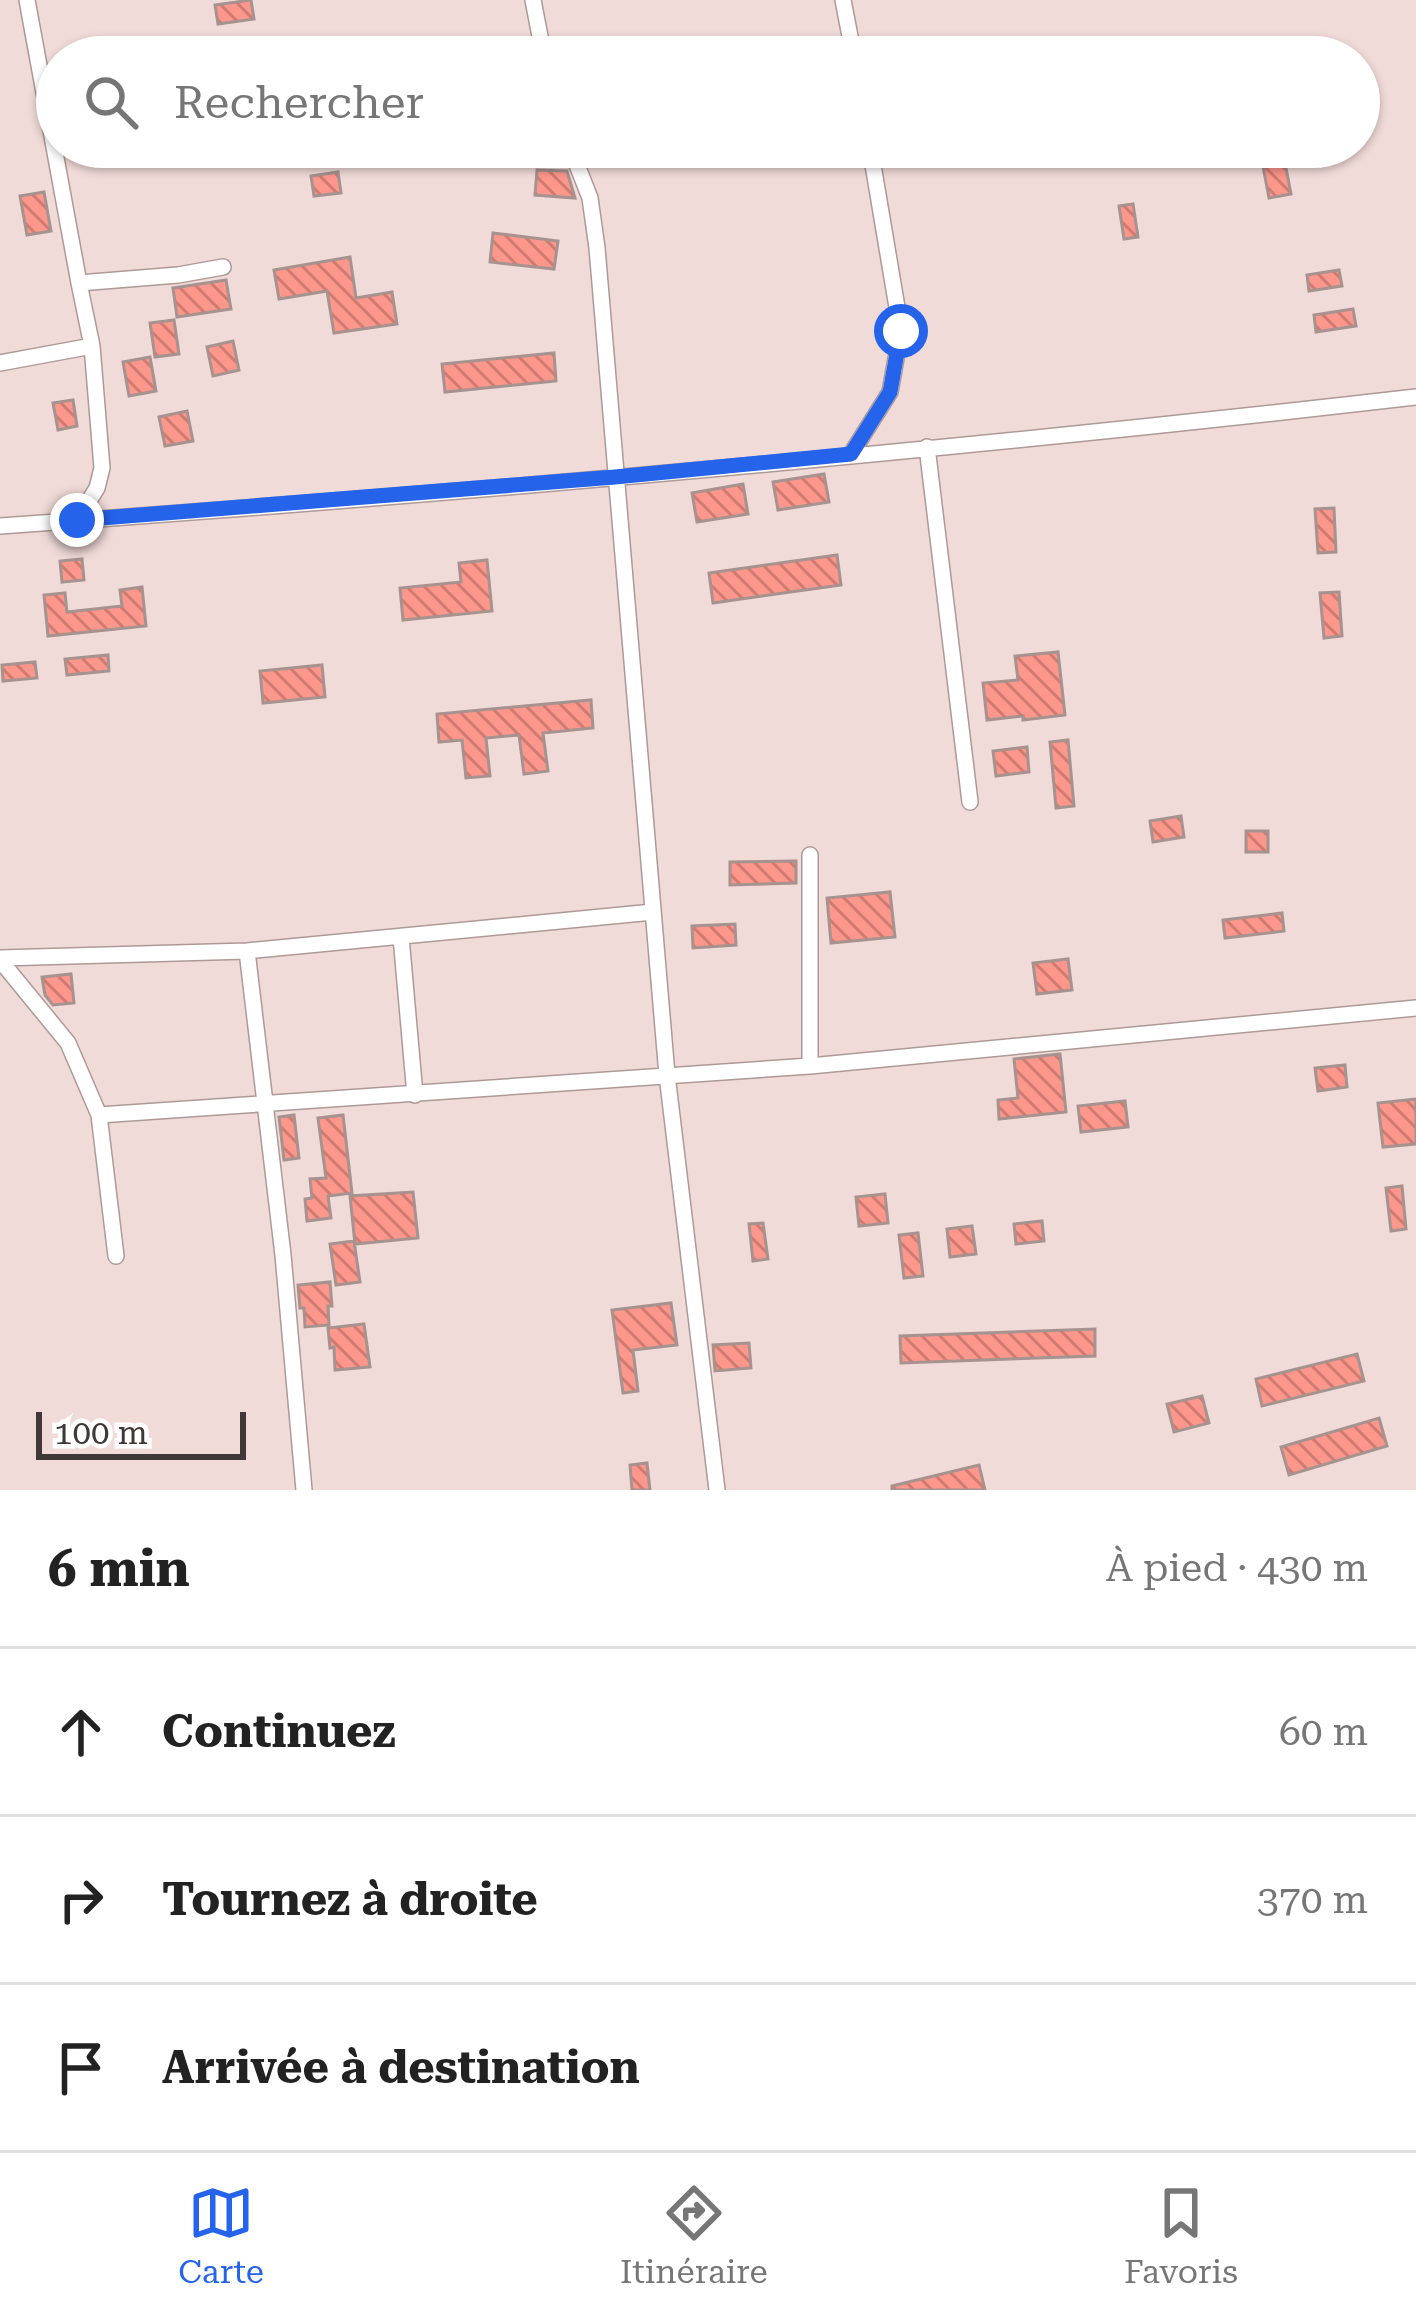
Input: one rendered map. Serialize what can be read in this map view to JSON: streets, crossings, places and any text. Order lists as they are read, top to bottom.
{
  "scale_bar": "100 m",
  "page": {
    "search": "Rechercher",
    "scale": "100 m",
    "heading": ["6 min", "À pied · 430 m"],
    "list": [
      ["Continuez", "60 m"],
      ["Tournez à droite", "370 m"],
      "Arrivée à destination"
    ],
    "nav": ["Carte", "Itinéraire", "Favoris"]
  }
}
